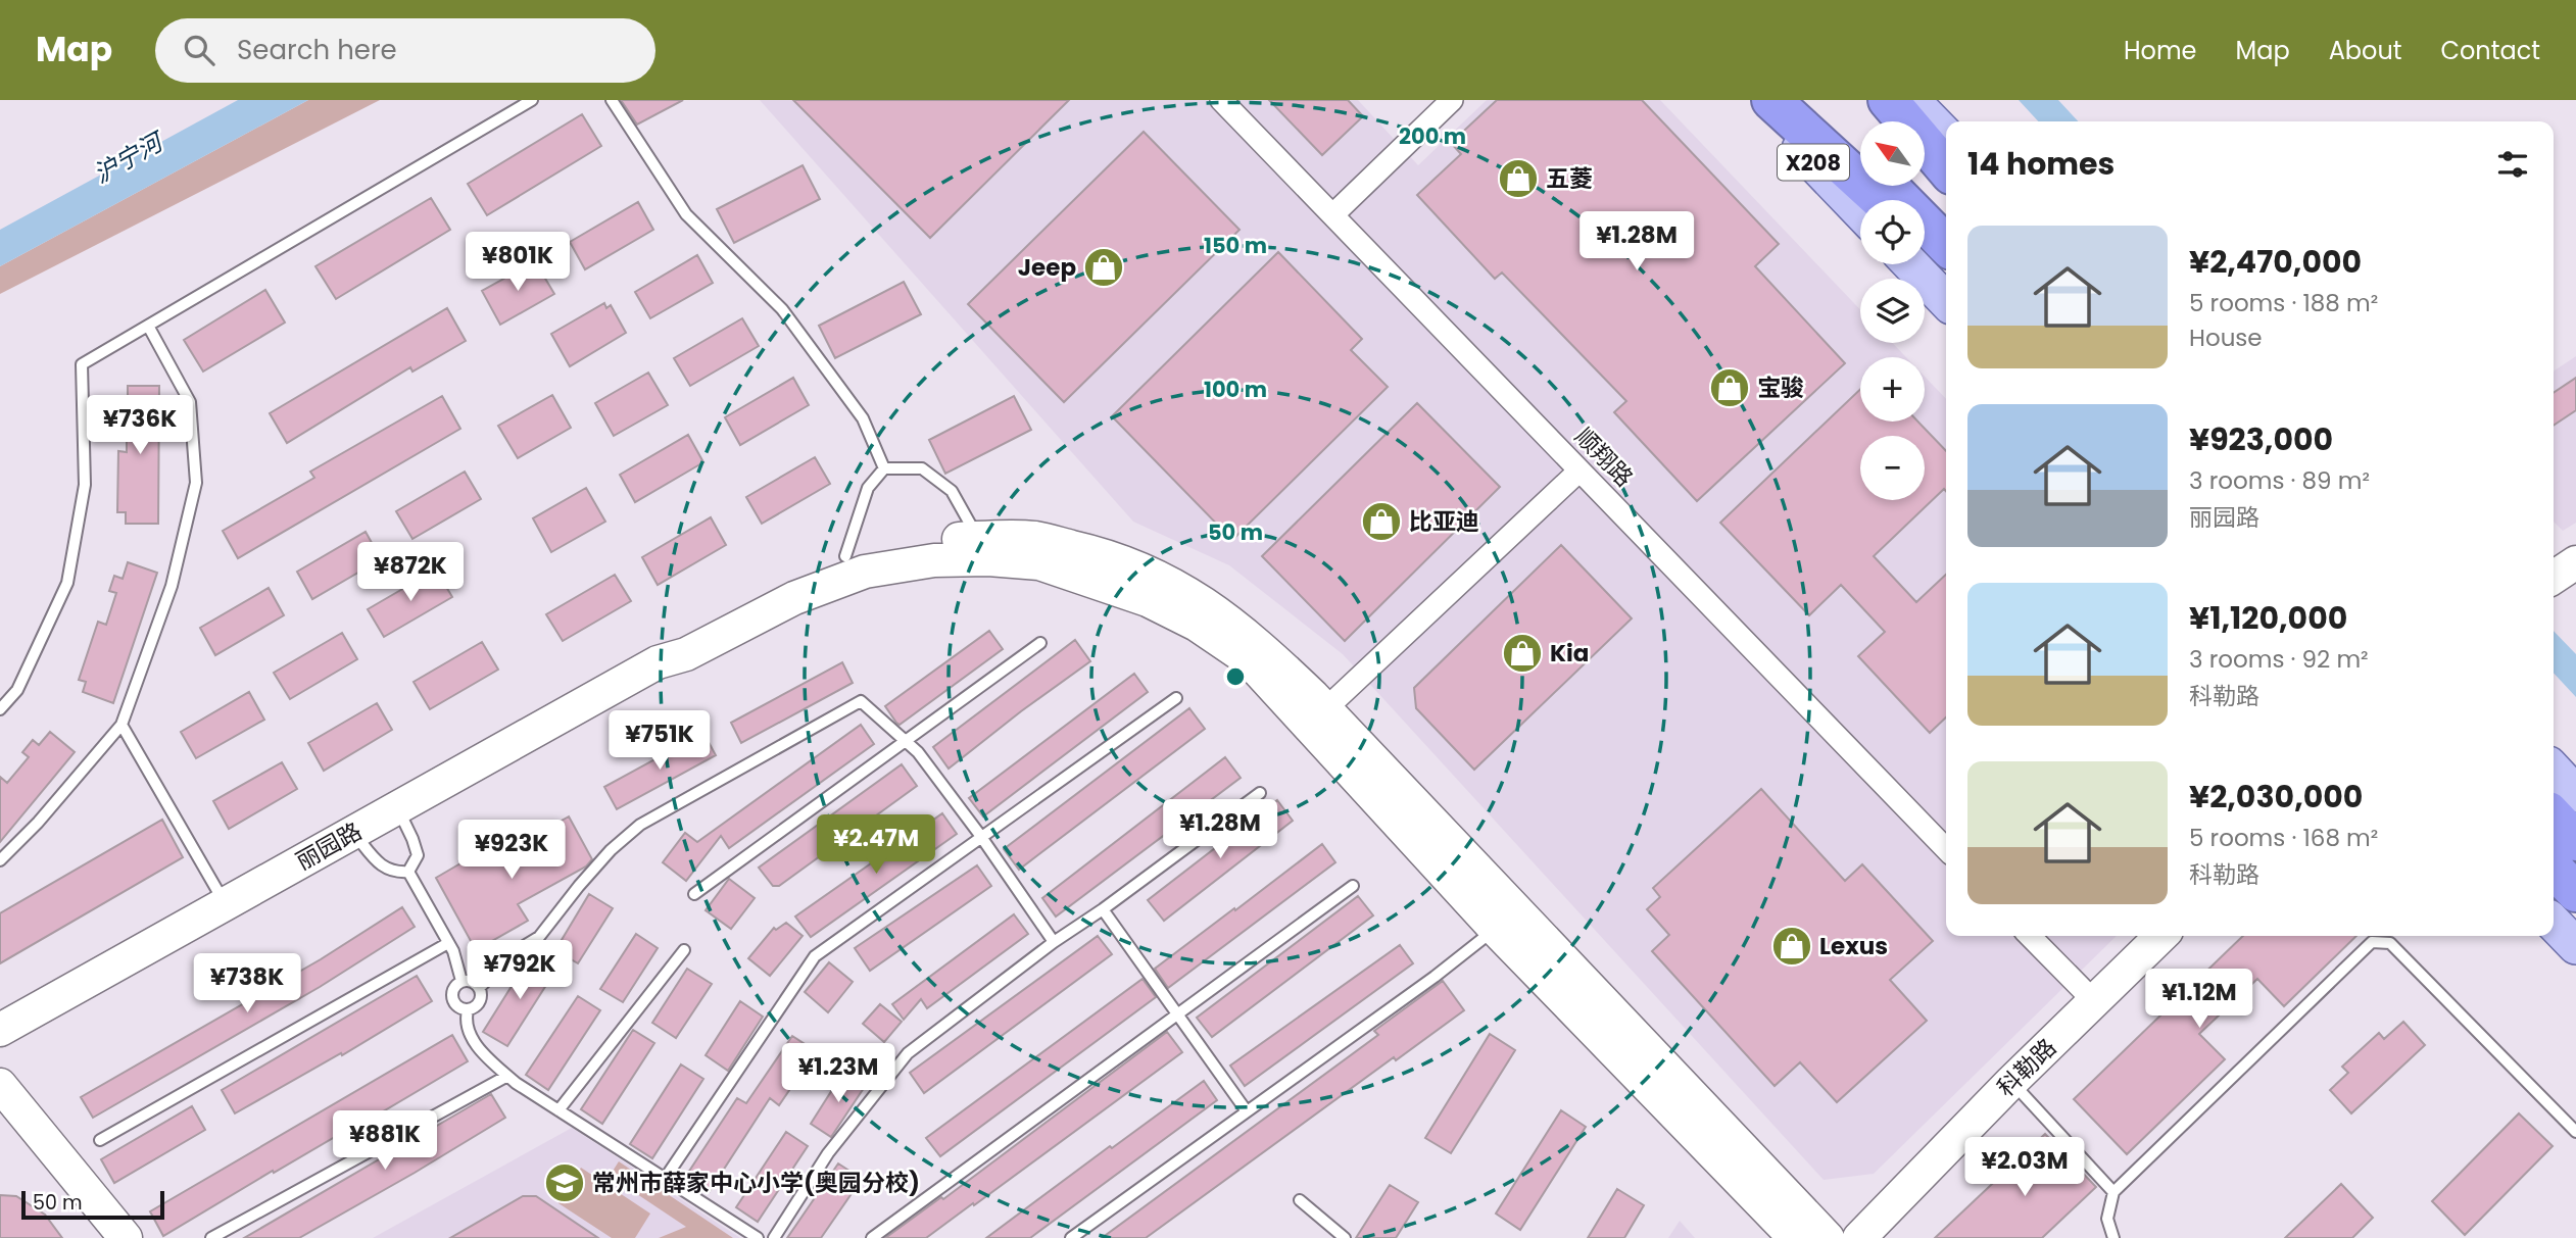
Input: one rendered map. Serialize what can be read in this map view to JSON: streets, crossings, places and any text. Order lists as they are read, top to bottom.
{
  "streets": {
    "main road": ["X208"],
    "street": ["顺翔路", "丽园路", "科勒路"]
  },
  "water": ["沪宁河"],
  "places": {
    "shop": [
      "五菱",
      "Jeep",
      "宝骏",
      "比亚迪",
      "Kia",
      "Lexus"
    ],
    "school or university": ["常州市薛家中心小学(奥园分校)"]
  },
  "scale_bar": "50 m",
  "north": "top left",
  "page": {
    "header": "Map",
    "search": "Search here",
    "nav": [
      "Home",
      "Map",
      "About",
      "Contact"
    ],
    "map_buttons": ["+", "−"],
    "heading": "14 homes",
    "list": [
      {
        "name": "¥2,470,000",
        "note": "5 rooms · 188 m² · House"
      },
      {
        "name": "¥923,000",
        "note": "3 rooms · 89 m² · 丽园路"
      },
      {
        "name": "¥1,120,000",
        "note": "3 rooms · 92 m² · 科勒路"
      },
      {
        "name": "¥2,030,000",
        "note": "5 rooms · 168 m² · 科勒路"
      }
    ],
    "price": [
      "¥1.28M",
      "¥801K",
      "¥736K",
      "¥872K",
      "¥751K",
      "¥1.28M",
      "¥2.47M",
      "¥923K",
      "¥792K",
      "¥738K",
      "¥1.12M",
      "¥1.23M",
      "¥881K",
      "¥2.03M"
    ],
    "scale": "50 m"
  },
  "rings": [
    "200 m",
    "150 m",
    "100 m",
    "50 m"
  ]
}
